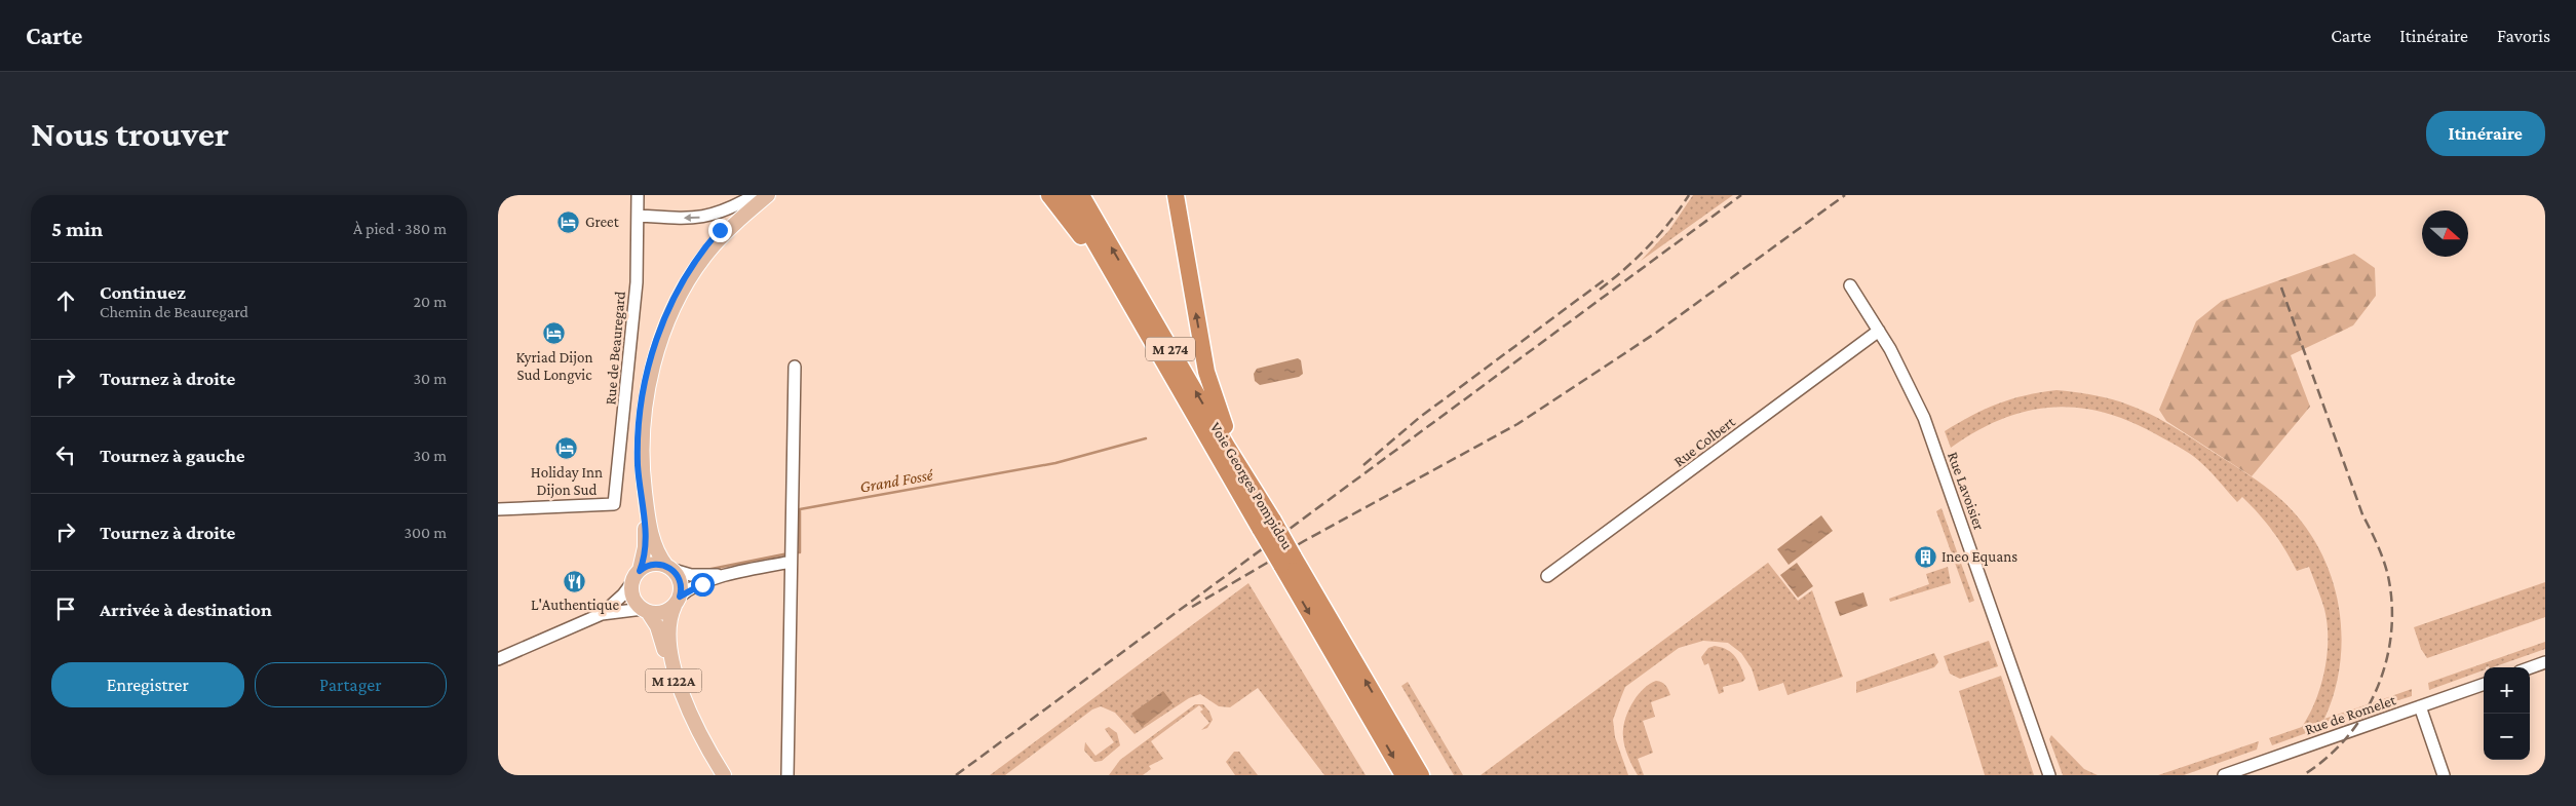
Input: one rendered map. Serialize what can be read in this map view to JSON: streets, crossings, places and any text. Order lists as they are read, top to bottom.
{
  "streets": {
    "highway": ["M 274", "Voie Georges Pompidou"],
    "main road": ["M 122A"],
    "street": [
      "Rue de Beauregard",
      "Rue Colbert",
      "Rue Lavoisier",
      "Rue de Romelet"
    ]
  },
  "crossings": [
    ["Rue Colbert", "Rue Lavoisier"]
  ],
  "water": ["Grand Fossé"],
  "places": {
    "hotel": ["Greet", "Kyriad Dijon Sud Longvic", "Holiday Inn Dijon Sud"],
    "building": ["Ineo Equans"],
    "restaurant": ["L'Authentique"]
  },
  "north": "right",
  "page": {
    "header": "Carte",
    "nav": ["Carte", "Itinéraire", "Favoris"],
    "buttons": [
      "Itinéraire",
      ["Enregistrer", "Partager"]
    ],
    "title": "Nous trouver",
    "heading": ["5 min", "À pied · 380 m"],
    "list": [
      ["Continuez", "Chemin de Beauregard", "20 m"],
      ["Tournez à droite", "30 m"],
      ["Tournez à gauche", "30 m"],
      ["Tournez à droite", "300 m"],
      "Arrivée à destination"
    ],
    "map_buttons": ["+", "−"]
  }
}
